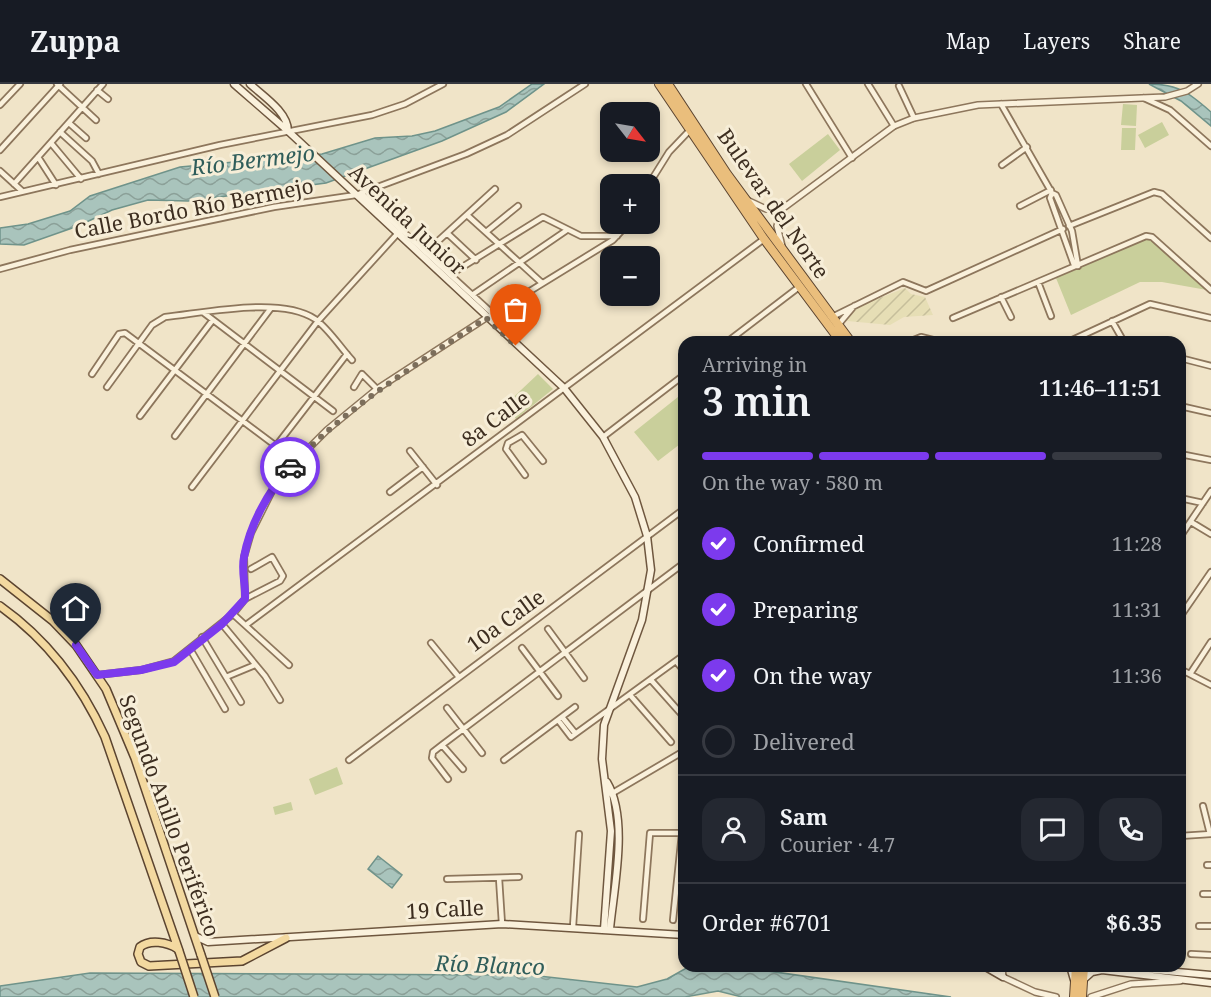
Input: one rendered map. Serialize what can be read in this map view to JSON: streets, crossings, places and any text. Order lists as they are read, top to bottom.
{
  "streets": {
    "highway": ["Bulevar del Norte"],
    "main road": ["Avenida Junior", "Segundo Anillo Periférico", "19 Calle"],
    "street": ["Calle Bordo Río Bermejo", "8a Calle", "10a Calle"]
  },
  "crossings": [
    ["Bulevar del Norte", "8a Calle"],
    ["Calle Bordo Río Bermejo", "Avenida Junior"],
    ["Avenida Junior", "8a Calle"],
    ["Avenida Junior", "10a Calle"],
    ["Avenida Junior", "19 Calle"],
    ["Segundo Anillo Periférico", "19 Calle"]
  ],
  "water": ["Río Bermejo", "Río Blanco"],
  "north": "bottom right",
  "page": {
    "header": "Zuppa",
    "nav": ["Map", "Layers", "Share"],
    "map_buttons": ["+", "−"],
    "heading": ["3 min", "Arriving in", "11:46–11:51"],
    "panel": [
      "Sam",
      "Courier · 4.7",
      "Order #6701",
      "$6.35"
    ],
    "bar": "On the way · 580 m",
    "list": [
      ["Confirmed", "11:28"],
      ["Preparing", "11:31"],
      ["On the way", "11:36"],
      "Delivered"
    ]
  }
}
